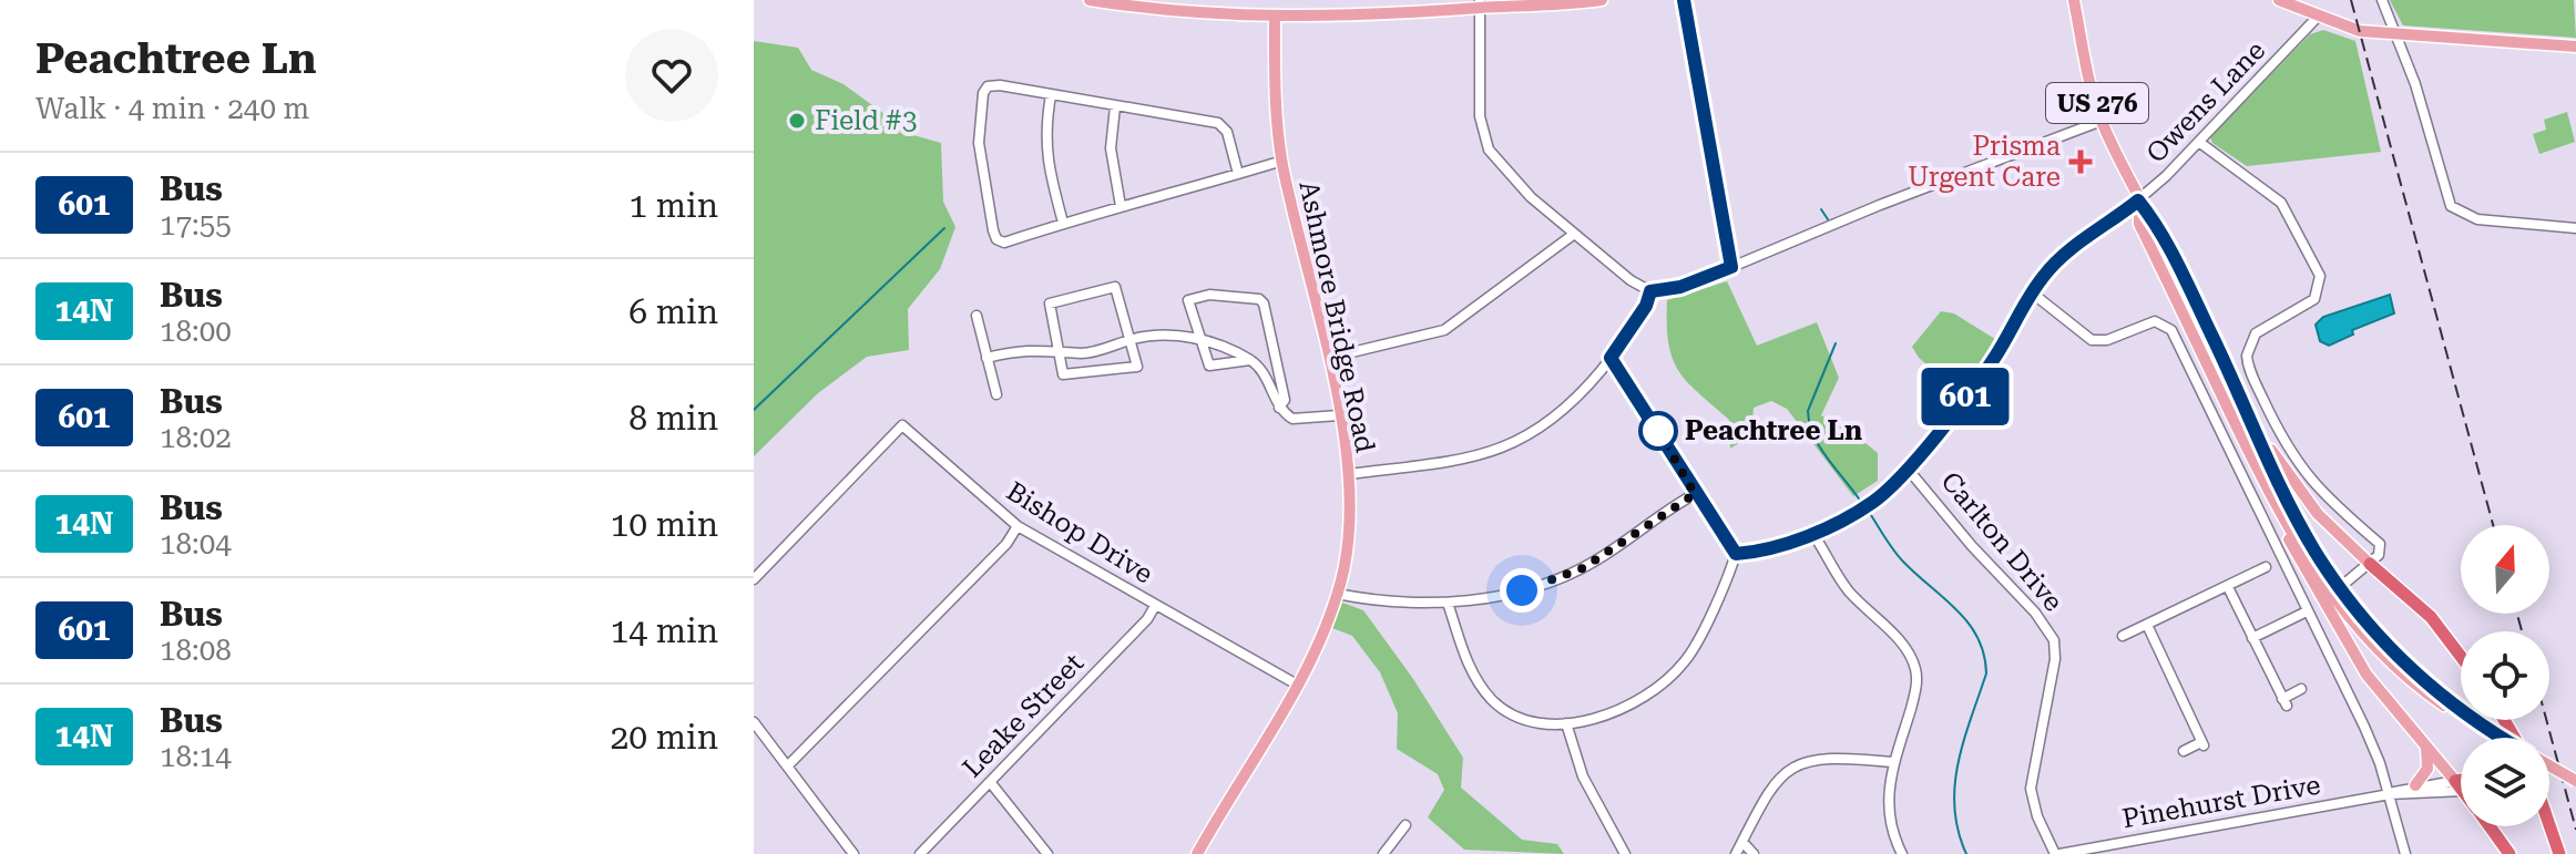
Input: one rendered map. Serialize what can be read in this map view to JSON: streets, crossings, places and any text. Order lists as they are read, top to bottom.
{
  "streets": {
    "highway": ["US 276"],
    "main road": ["Ashmore Bridge Road"],
    "street": [
      "Owens Lane",
      "Bishop Drive",
      "Carlton Drive",
      "Leake Street",
      "Pinehurst Drive"
    ]
  },
  "crossings": [
    ["Owens Lane", "US 276"],
    ["Owens Lane", "Carlton Drive"],
    ["US 276", "Pinehurst Drive"],
    ["Ashmore Bridge Road", "Bishop Drive"],
    ["Bishop Drive", "Leake Street"],
    ["Carlton Drive", "Pinehurst Drive"]
  ],
  "places": {
    "other": ["Field #3", "Peachtree Ln"],
    "health": ["Prisma Urgent Care"]
  },
  "lines": ["bus line 601"],
  "north": "top",
  "page": {
    "heading": ["Peachtree Ln", "Walk · 4 min · 240 m"],
    "on_map": "601",
    "list": [
      {
        "mark": "601",
        "name": "Bus",
        "note": "17:55",
        "value": "1 min"
      },
      {
        "mark": "14N",
        "name": "Bus",
        "note": "18:00",
        "value": "6 min"
      },
      {
        "mark": "601",
        "name": "Bus",
        "note": "18:02",
        "value": "8 min"
      },
      {
        "mark": "14N",
        "name": "Bus",
        "note": "18:04",
        "value": "10 min"
      },
      {
        "mark": "601",
        "name": "Bus",
        "note": "18:08",
        "value": "14 min"
      },
      {
        "mark": "14N",
        "name": "Bus",
        "note": "18:14",
        "value": "20 min"
      }
    ]
  }
}
